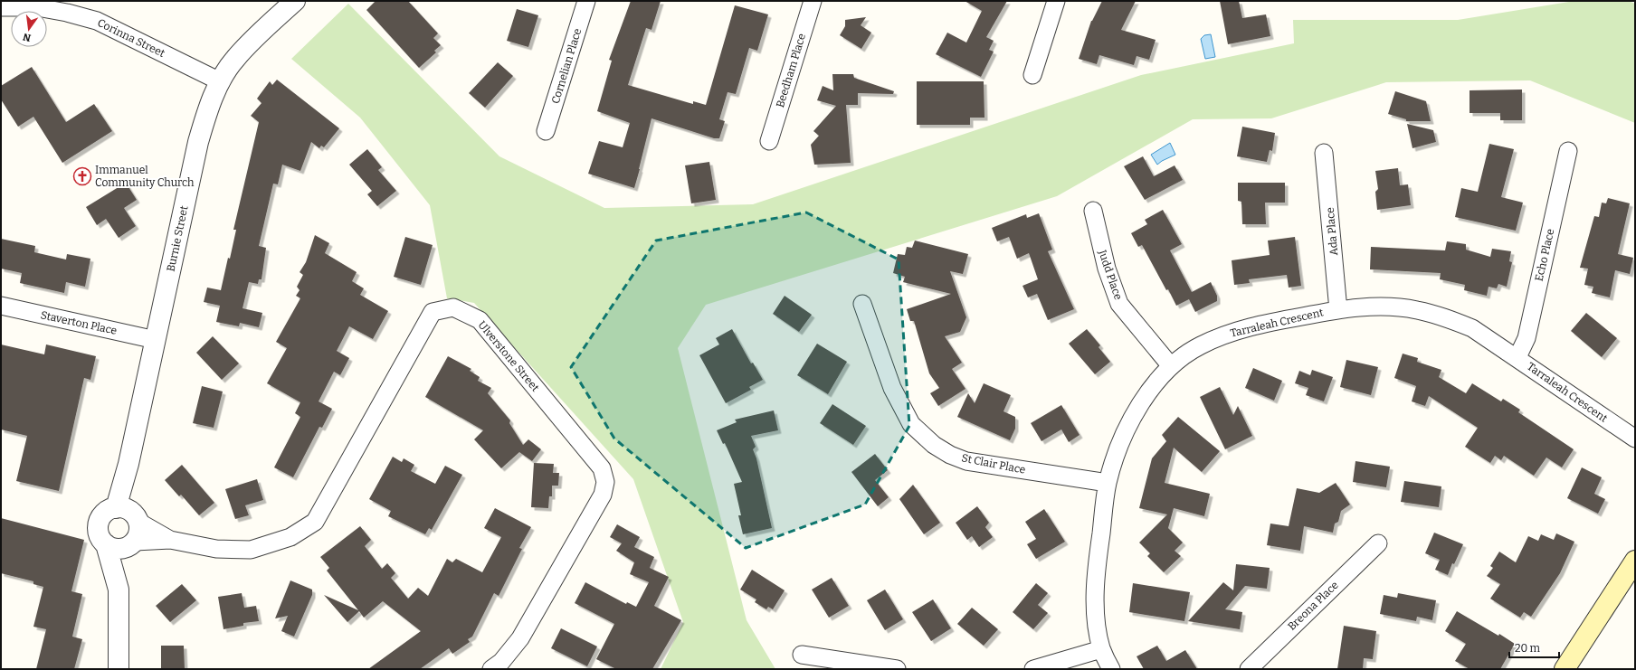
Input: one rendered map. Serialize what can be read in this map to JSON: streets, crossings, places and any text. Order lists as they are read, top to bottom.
{
  "streets": {
    "street": [
      "Corinna Street",
      "Cornelian Place",
      "Beedham Place",
      "Ada Place",
      "Burnie Street",
      "Echo Place",
      "Judd Place",
      "Staverton Place",
      "Tarraleah Crescent",
      "Ulverstone Street",
      "St Clair Place",
      "Breona Place"
    ]
  },
  "crossings": [
    ["Corinna Street", "Burnie Street"],
    ["Ada Place", "Tarraleah Crescent"],
    ["Burnie Street", "Staverton Place"],
    ["Burnie Street", "Ulverstone Street"],
    ["Echo Place", "Tarraleah Crescent"],
    ["Judd Place", "Tarraleah Crescent"],
    ["Tarraleah Crescent", "St Clair Place"]
  ],
  "places": {
    "church": ["Immanuel Community Church"]
  },
  "scale_bar": "20 m",
  "north": "bottom"
}
